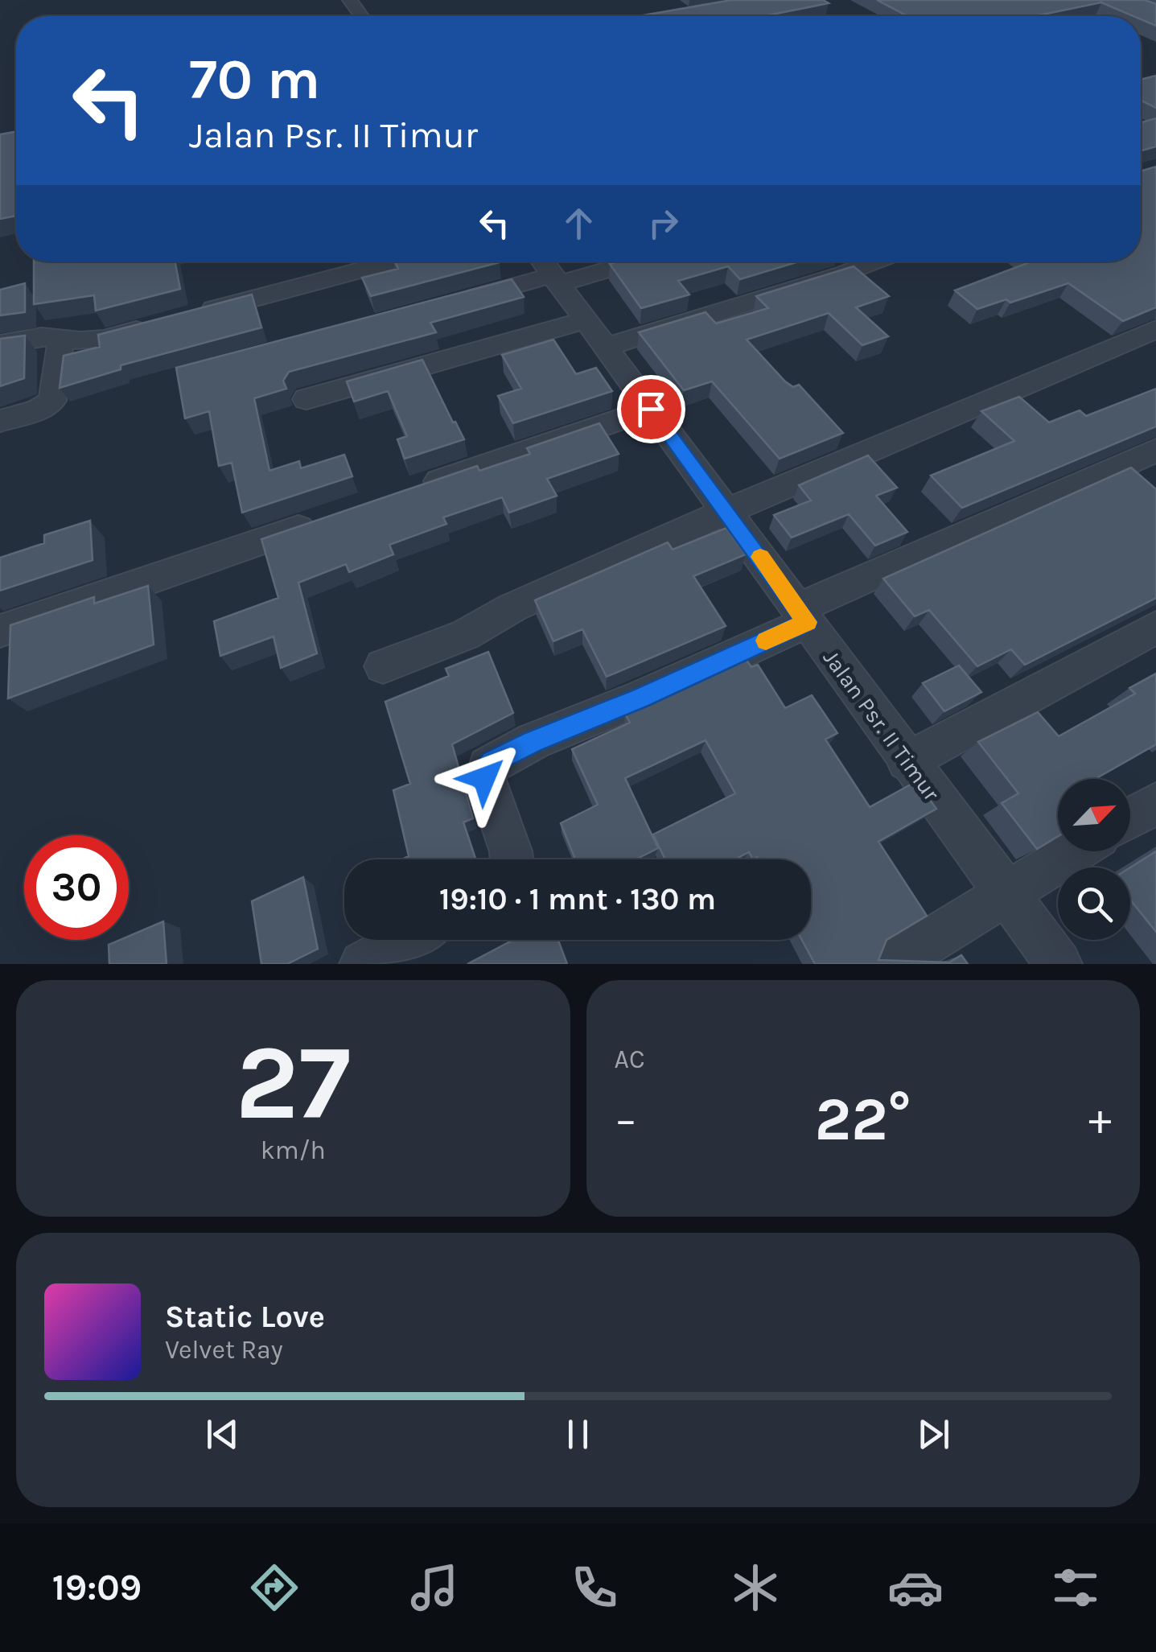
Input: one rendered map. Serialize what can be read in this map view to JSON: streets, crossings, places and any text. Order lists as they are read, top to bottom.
{
  "streets": {
    "street": ["Jalan Psr. II Timur"]
  },
  "north": "top right",
  "page": {
    "turn": ["70 m", "Jalan Psr. II Timur"],
    "limit": "30",
    "trip": "19:10 · 1 mnt · 130 m",
    "tile": [
      ["27", "km/h"],
      "AC"
    ],
    "heat": ["−", "22°", "+"],
    "song": ["Static Love", "Velvet Ray"],
    "tabs": "19:09"
  }
}
